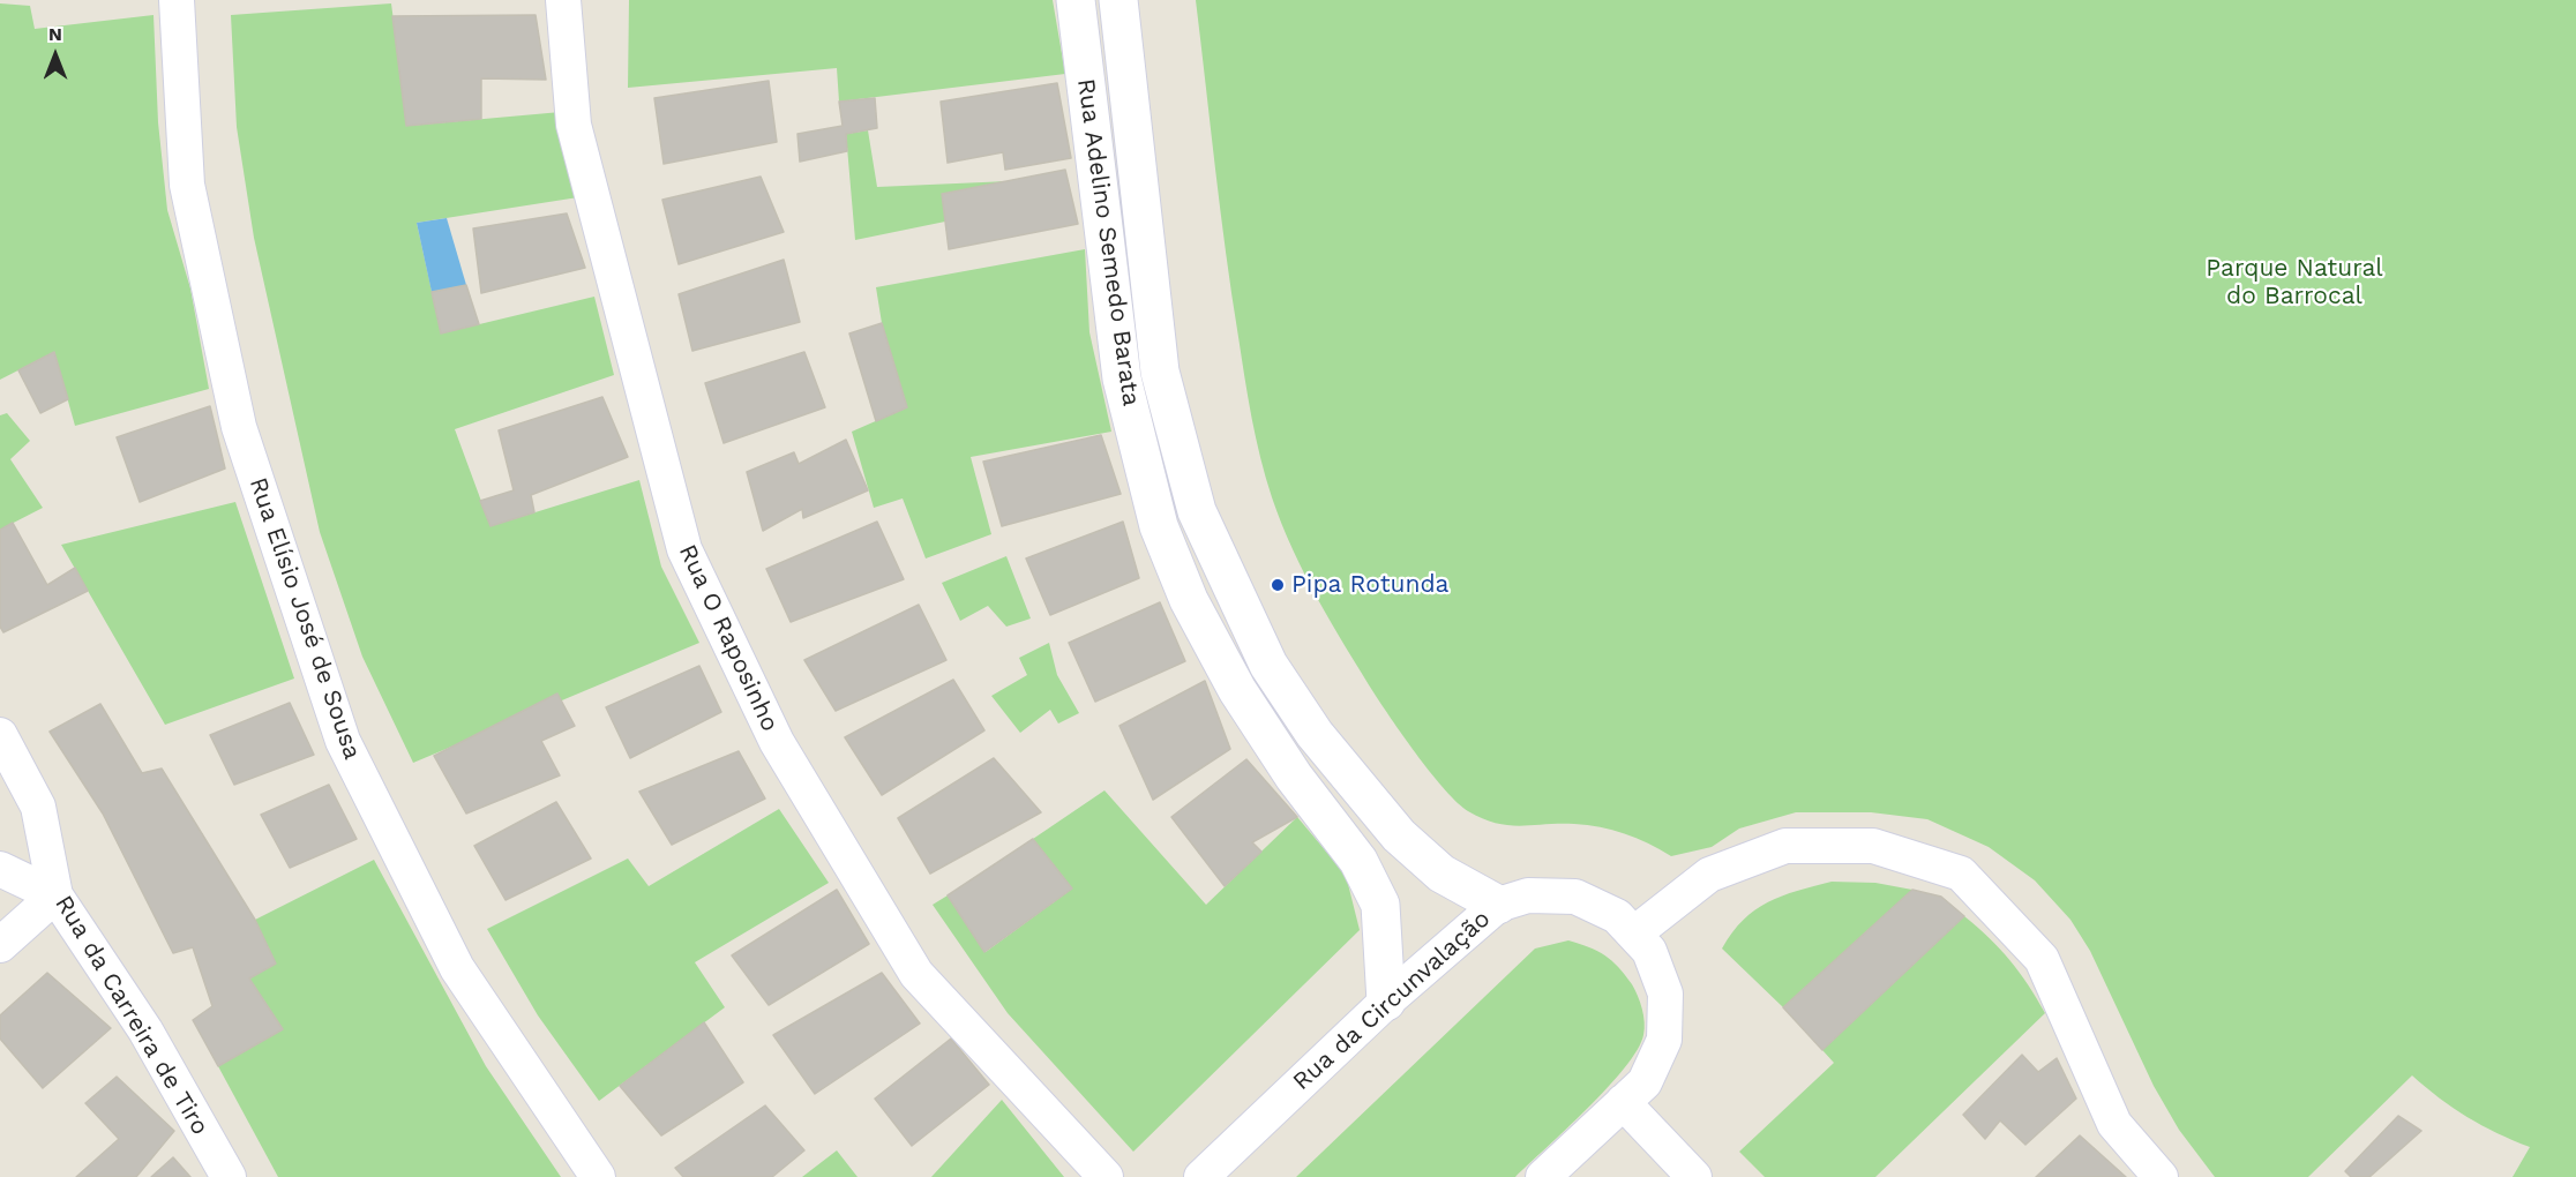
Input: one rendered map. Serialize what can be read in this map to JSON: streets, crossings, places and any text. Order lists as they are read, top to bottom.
{
  "streets": {
    "main road": ["Rua Adelino Semedo Barata"],
    "street": [
      "Rua Elísio José de Sousa",
      "Rua O Raposinho",
      "Rua da Circunvalação",
      "Rua da Carreira de Tiro"
    ]
  },
  "crossings": [
    ["Rua Adelino Semedo Barata", "Rua da Circunvalação"]
  ],
  "parks": ["Parque Natural do Barrocal"],
  "places": ["Pipa Rotunda"],
  "north": "top"
}
